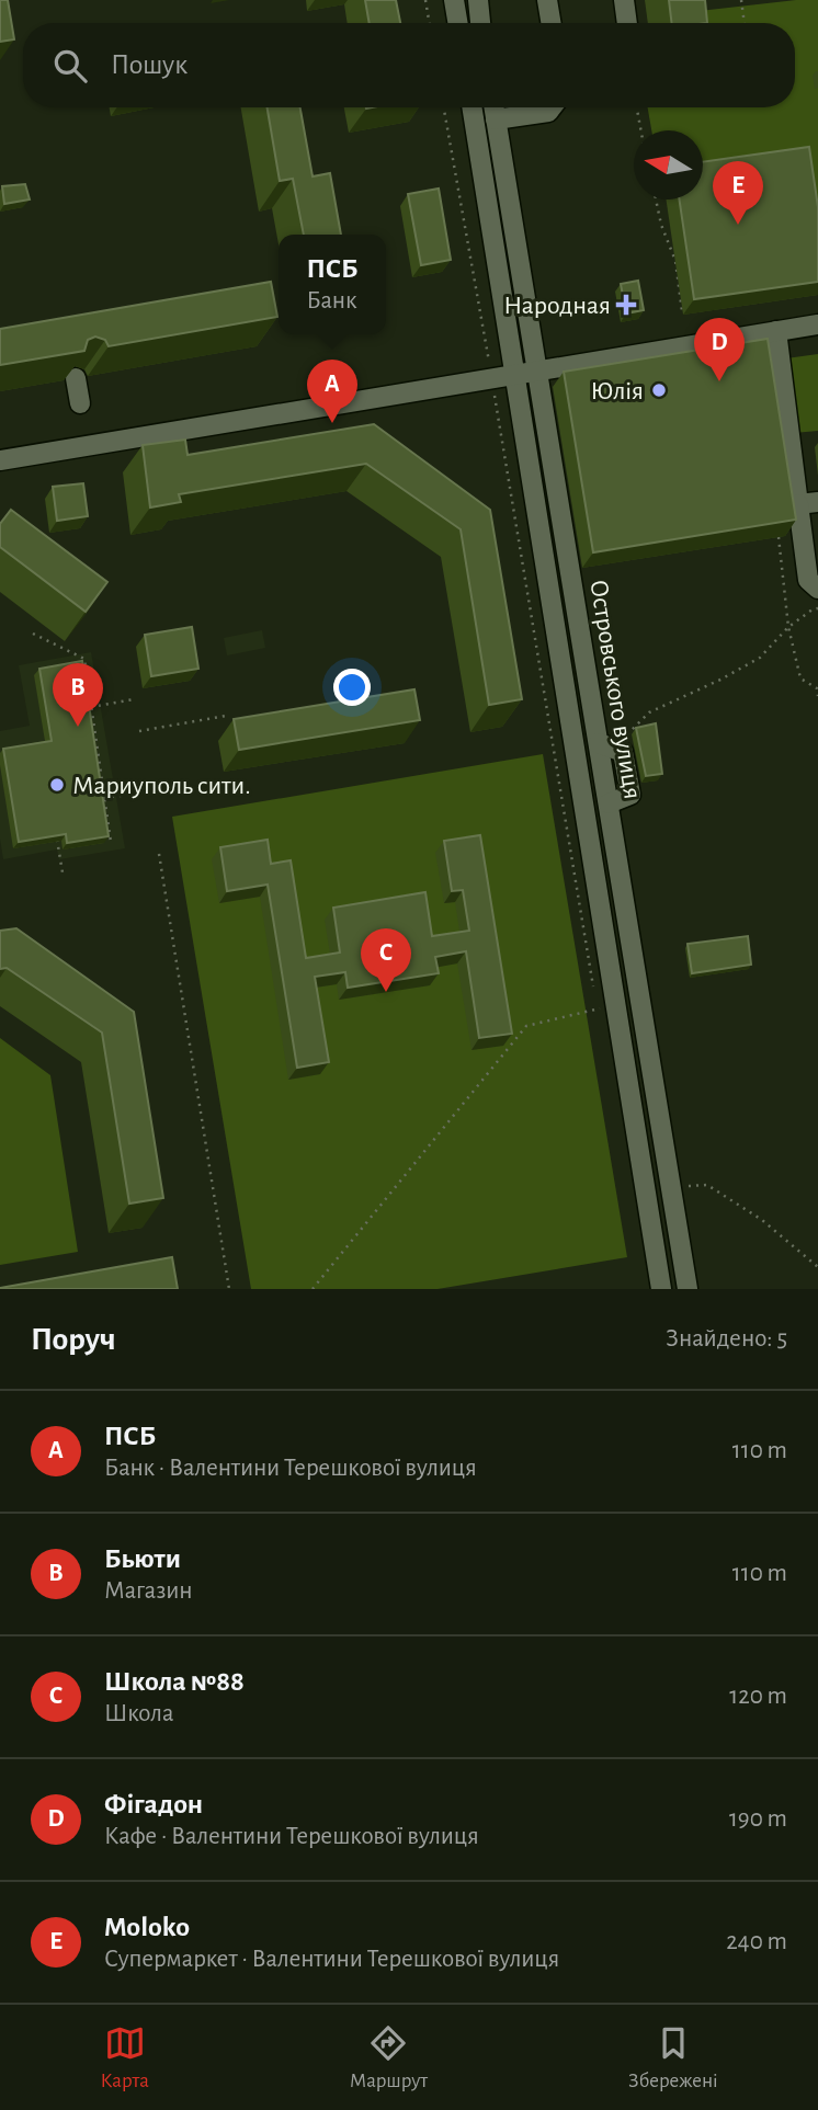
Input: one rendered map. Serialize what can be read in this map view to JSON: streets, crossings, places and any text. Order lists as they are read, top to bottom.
{
  "streets": {
    "street": ["Островського вулиця"]
  },
  "places": {
    "health": ["Народная"],
    "other": ["Юлія", "Мариуполь сити."]
  },
  "north": "left",
  "page": {
    "search": "Пошук",
    "pins": [
      "E",
      "D",
      "A",
      "B",
      "C"
    ],
    "popup": ["ПСБ", "Банк"],
    "heading": ["Поруч", "Знайдено: 5"],
    "list": [
      {
        "mark": "A",
        "name": "ПСБ",
        "note": "Банк · Валентини Терешкової вулиця",
        "value": "110 m"
      },
      {
        "mark": "B",
        "name": "Бьюти",
        "note": "Магазин",
        "value": "110 m"
      },
      {
        "mark": "C",
        "name": "Школа №88",
        "note": "Школа",
        "value": "120 m"
      },
      {
        "mark": "D",
        "name": "Фігадон",
        "note": "Кафе · Валентини Терешкової вулиця",
        "value": "190 m"
      },
      {
        "mark": "E",
        "name": "Moloko",
        "note": "Супермаркет · Валентини Терешкової вулиця",
        "value": "240 m"
      }
    ],
    "nav": ["Карта", "Маршрут", "Збережені"]
  }
}
